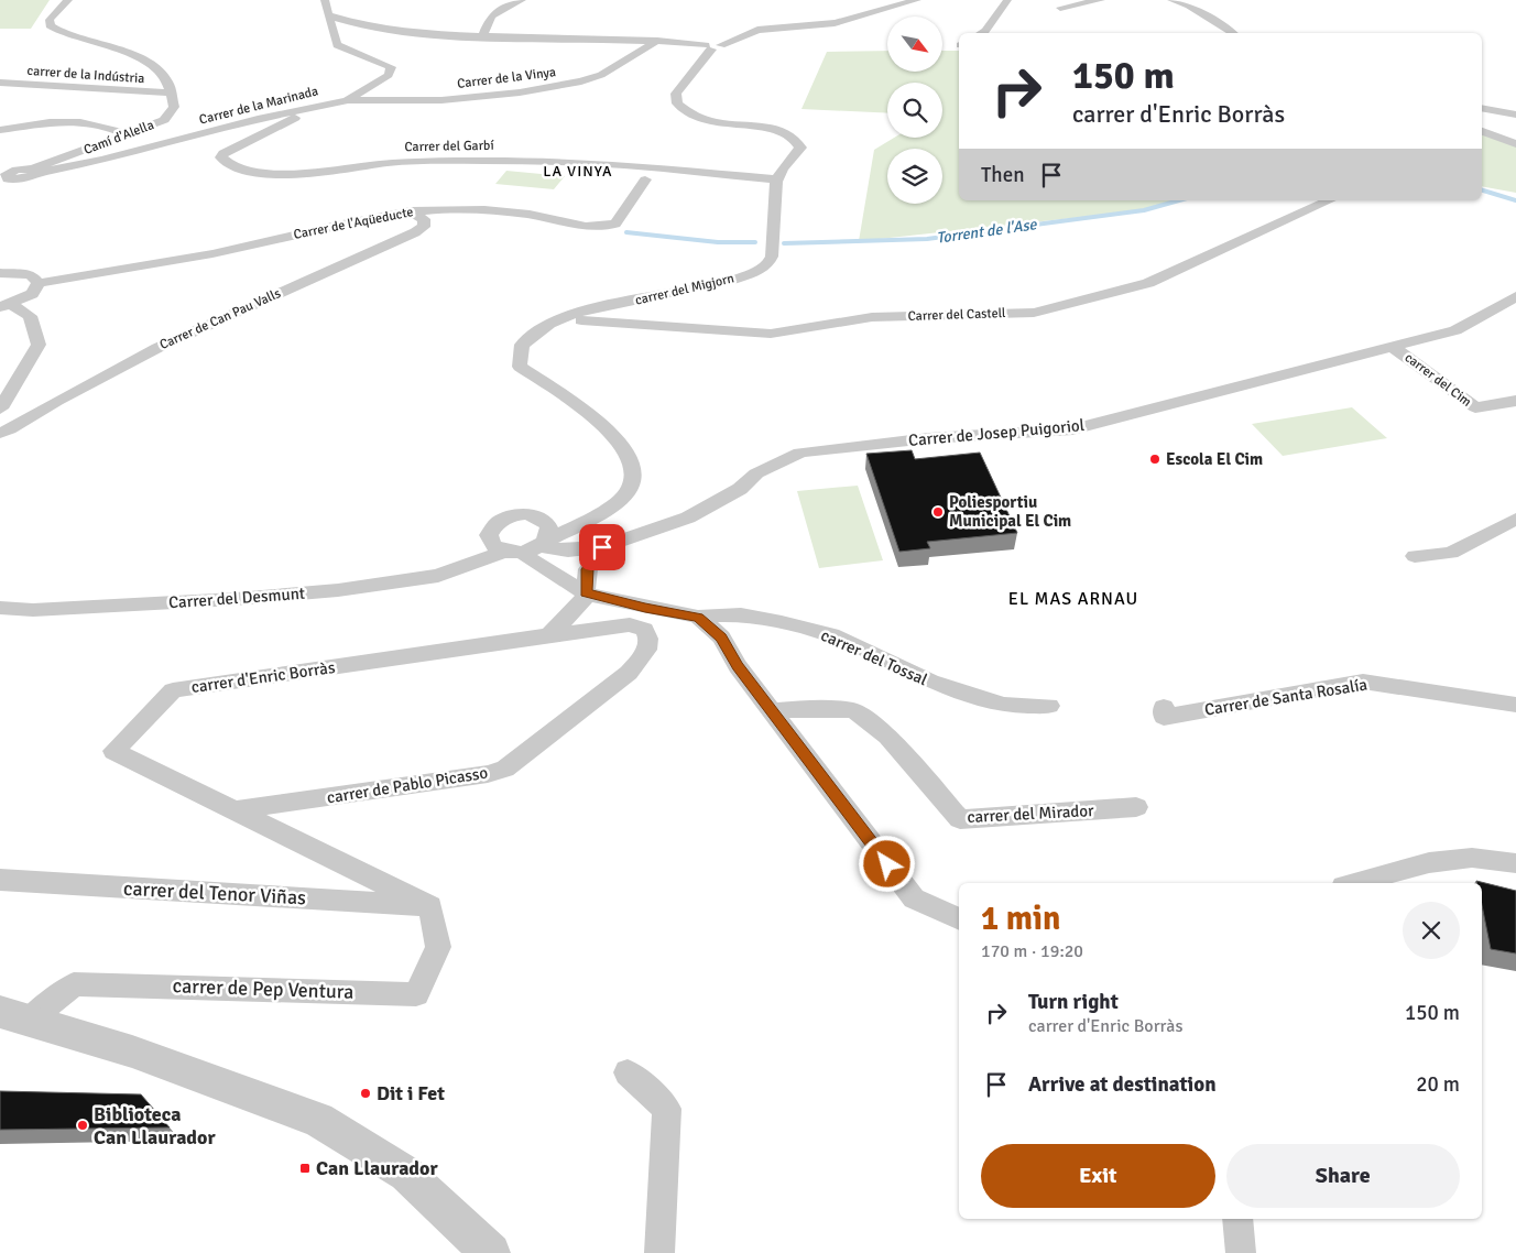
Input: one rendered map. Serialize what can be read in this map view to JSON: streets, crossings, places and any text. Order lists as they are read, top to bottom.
{
  "streets": {
    "street": [
      "carrer de la Indústria",
      "Carrer de la Vinya",
      "Carrer de la Marinada",
      "Camí d'Alella",
      "Carrer del Garbí",
      "Carrer de l'Aqüeducte",
      "carrer del Migjorn",
      "Carrer del Castell",
      "Carrer de Can Pau Valls",
      "carrer del Cim",
      "Carrer de Josep Puigoriol",
      "Carrer del Desmunt",
      "carrer del Tossal",
      "carrer d'Enric Borràs",
      "Carrer de Santa Rosalía",
      "carrer de Pablo Picasso",
      "carrer del Mirador",
      "carrer del Tenor Viñas",
      "carrer de Pep Ventura"
    ]
  },
  "crossings": [
    ["carrer de la Indústria", "Camí d'Alella"],
    ["Carrer de la Vinya", "Carrer de la Marinada"],
    ["Carrer de la Marinada", "Camí d'Alella"],
    ["Carrer de la Marinada", "Carrer del Garbí"],
    ["Carrer del Garbí", "carrer del Migjorn"],
    ["Carrer de l'Aqüeducte", "Carrer de Can Pau Valls"],
    ["carrer del Migjorn", "Carrer del Castell"],
    ["carrer del Migjorn", "Carrer de Josep Puigoriol"],
    ["carrer del Migjorn", "Carrer del Desmunt"],
    ["carrer del Migjorn", "carrer del Tossal"],
    ["carrer del Cim", "Carrer de Josep Puigoriol"],
    ["Carrer de Josep Puigoriol", "Carrer del Desmunt"],
    ["Carrer de Josep Puigoriol", "carrer del Tossal"],
    ["Carrer del Desmunt", "carrer del Tossal"],
    ["carrer d'Enric Borràs", "carrer de Pablo Picasso"],
    ["carrer d'Enric Borràs", "carrer del Tenor Viñas"],
    ["carrer d'Enric Borràs", "carrer de Pep Ventura"],
    ["carrer del Tenor Viñas", "carrer de Pep Ventura"]
  ],
  "districts": ["LA VINYA", "EL MAS ARNAU"],
  "water": ["Torrent de l'Ase"],
  "places": {
    "other": [
      "Escola El Cim",
      "Poliesportiu Municipal El Cim",
      "Dit i Fet",
      "Biblioteca Can Llaurador"
    ],
    "transit": ["Can Llaurador"]
  },
  "north": "bottom right",
  "page": {
    "turn": ["150 m", "carrer d'Enric Borràs"],
    "then": "Then",
    "heading": ["1 min", "170 m · 19:20"],
    "list": [
      {
        "name": "Turn right",
        "note": "carrer d'Enric Borràs",
        "value": "150 m"
      },
      {
        "name": "Arrive at destination",
        "value": "20 m"
      }
    ],
    "buttons": ["Exit", "Share"]
  }
}
